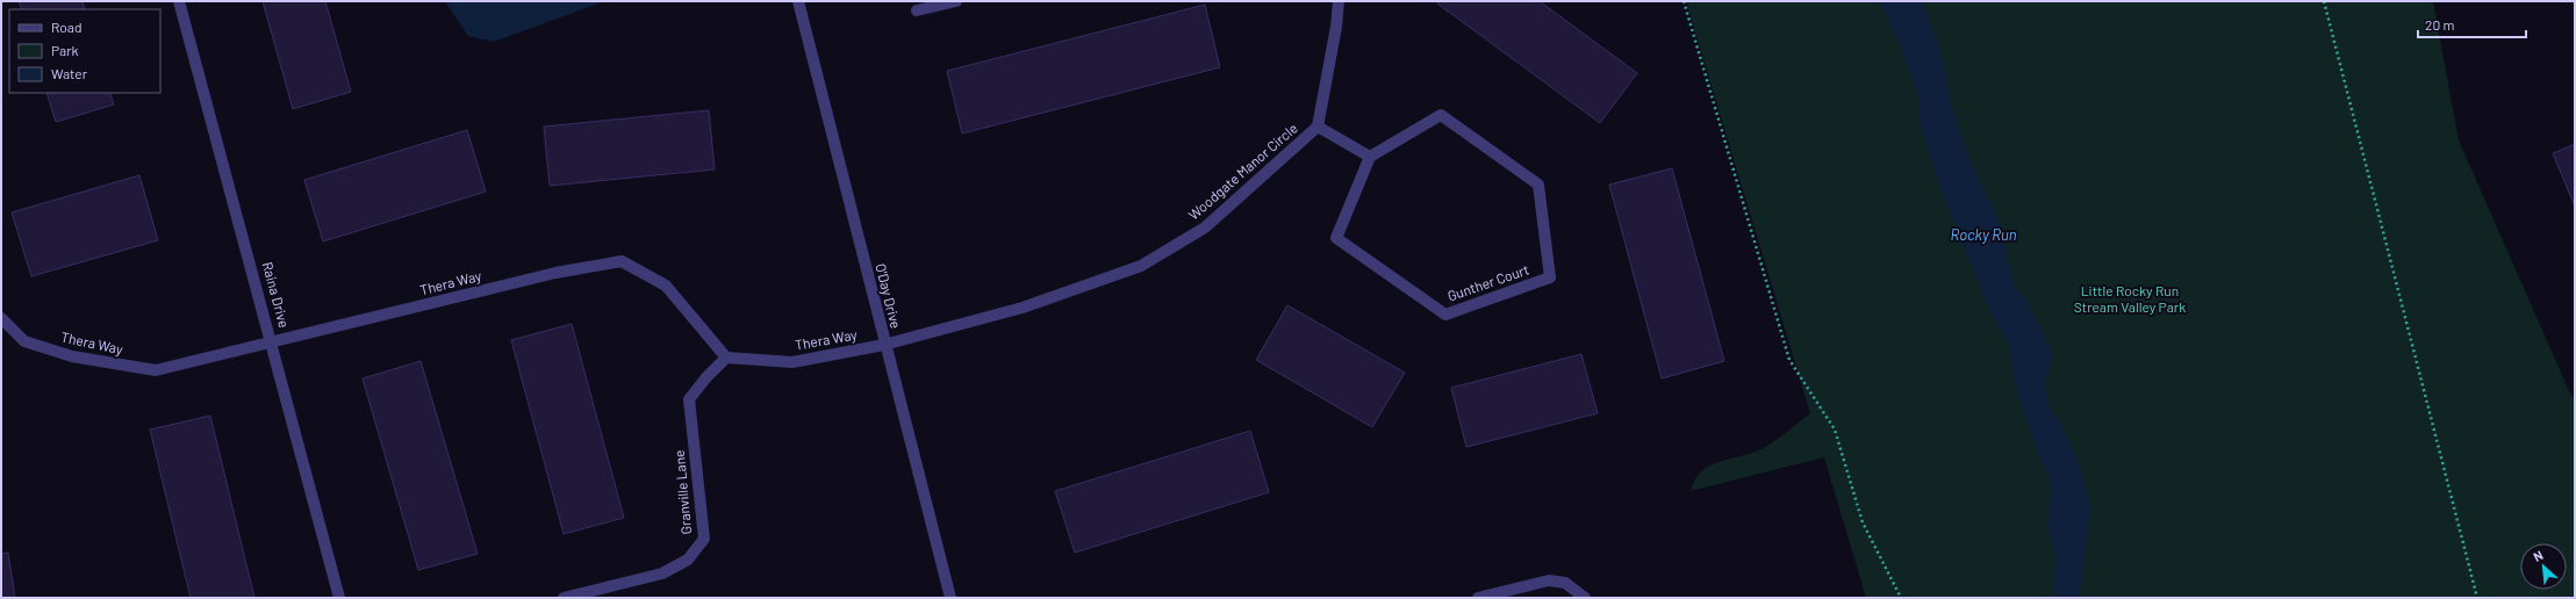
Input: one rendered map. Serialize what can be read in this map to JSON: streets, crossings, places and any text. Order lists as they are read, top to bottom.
{
  "streets": {
    "street": [
      "Woodgate Manor Circle",
      "Thera Way",
      "Gunther Court",
      "Raina Drive",
      "O'Day Drive",
      "Granville Lane"
    ]
  },
  "crossings": [
    ["Woodgate Manor Circle", "Thera Way"],
    ["Woodgate Manor Circle", "O'Day Drive"],
    ["Thera Way", "Raina Drive"],
    ["Thera Way", "O'Day Drive"],
    ["Thera Way", "Granville Lane"]
  ],
  "water": ["Rocky Run"],
  "parks": ["Little Rocky Run Stream Valley Park"],
  "legend": ["Road", "Park", "Water"],
  "scale_bar": "20 m",
  "north": "top left"
}
